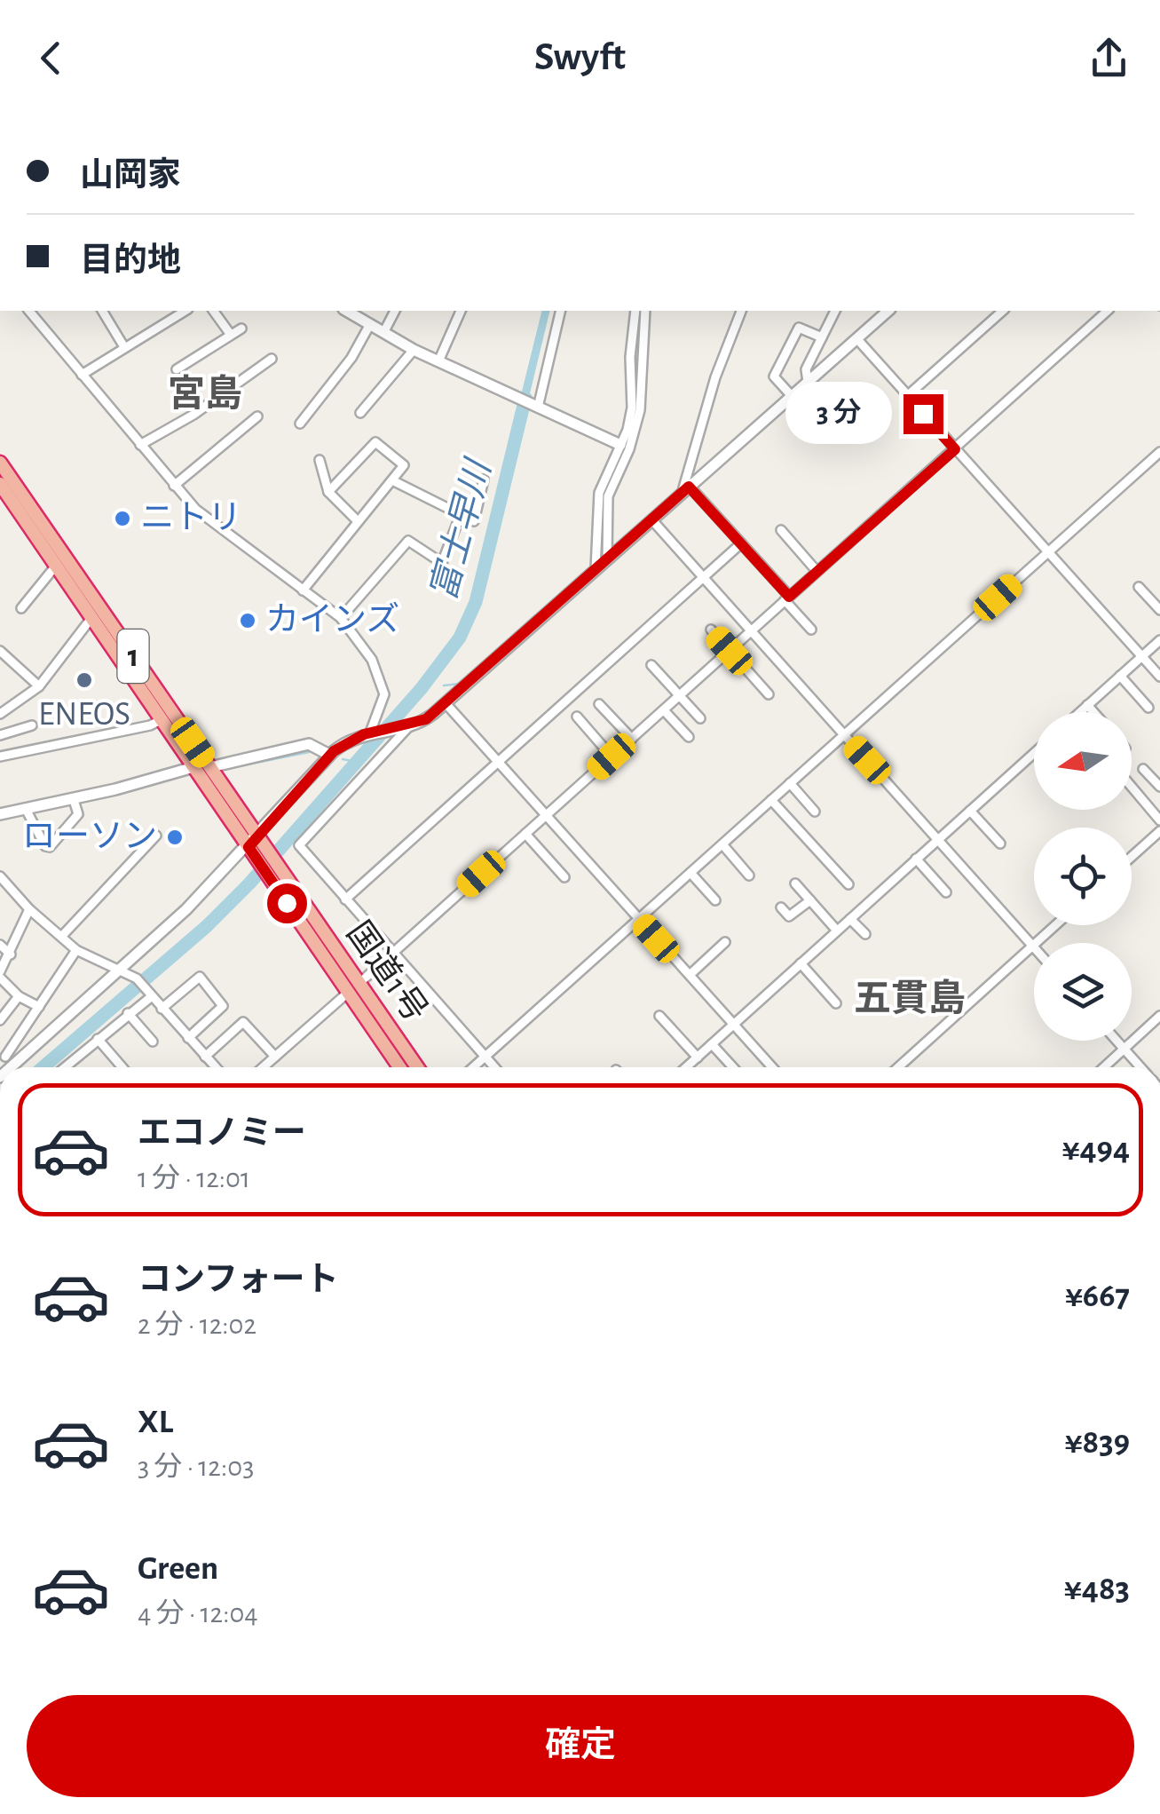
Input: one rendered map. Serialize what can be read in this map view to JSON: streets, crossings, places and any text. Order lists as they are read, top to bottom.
{
  "streets": {
    "highway": ["1", "国道1号"]
  },
  "districts": ["宮島", "五貫島"],
  "water": ["富士早川"],
  "places": [
    "ニトリ",
    "カインズ",
    "ENEOS",
    "ローソン"
  ],
  "north": "left",
  "page": {
    "header": "Swyft",
    "banner": ["山岡家", "目的地"],
    "bubble": "3 分",
    "list": [
      {
        "name": "エコノミー",
        "note": "1 分 · 12:01",
        "value": "¥494"
      },
      {
        "name": "コンフォート",
        "note": "2 分 · 12:02",
        "value": "¥667"
      },
      {
        "name": "XL",
        "note": "3 分 · 12:03",
        "value": "¥839"
      },
      {
        "name": "Green",
        "note": "4 分 · 12:04",
        "value": "¥483"
      }
    ],
    "buttons": "確定"
  }
}
